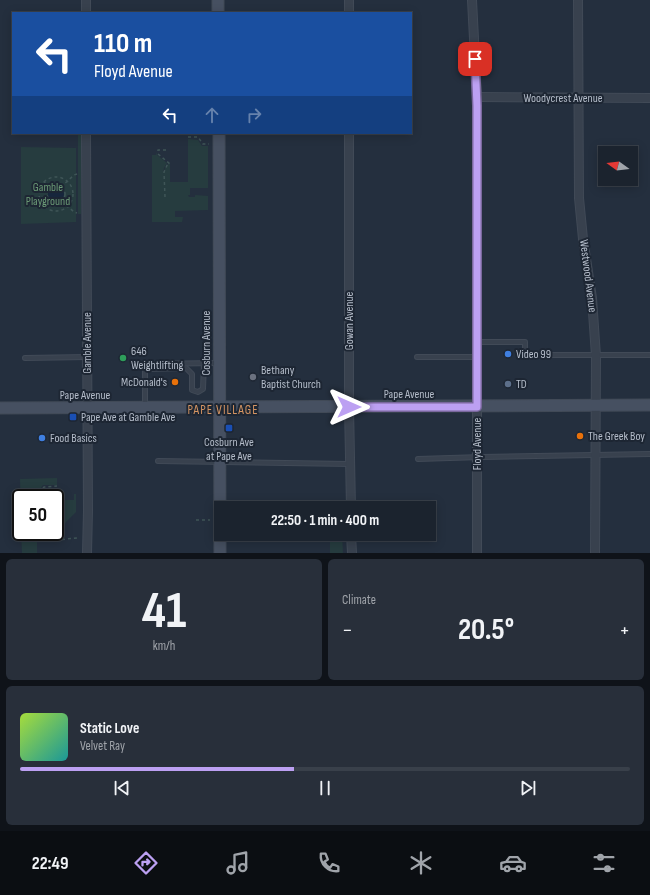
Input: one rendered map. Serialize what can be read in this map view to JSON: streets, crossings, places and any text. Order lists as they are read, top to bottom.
{
  "streets": {
    "main road": ["Cosburn Avenue", "Pape Avenue"],
    "street": [
      "Woodycrest Avenue",
      "Westwood Avenue",
      "Gowan Avenue",
      "Gamble Avenue",
      "Floyd Avenue"
    ]
  },
  "crossings": [
    ["Woodycrest Avenue", "Westwood Avenue"],
    ["Woodycrest Avenue", "Floyd Avenue"],
    ["Westwood Avenue", "Pape Avenue"],
    ["Gowan Avenue", "Pape Avenue"],
    ["Gamble Avenue", "Pape Avenue"],
    ["Cosburn Avenue", "Pape Avenue"],
    ["Pape Avenue", "Floyd Avenue"]
  ],
  "districts": ["PAPE VILLAGE"],
  "parks": ["Gamble Playground"],
  "places": {
    "other": [
      "Video 99",
      "646 Weightlifting",
      "Bethany Baptist Church",
      "McDonald's",
      "TD",
      "The Greek Boy",
      "Food Basics"
    ],
    "transit": ["Pape Ave at Gamble Ave", "Cosburn Ave at Pape Ave"]
  },
  "north": "left",
  "page": {
    "turn": ["110 m", "Floyd Avenue"],
    "limit": "50",
    "trip": "22:50 · 1 min · 400 m",
    "tile": [
      ["41", "km/h"],
      "Climate"
    ],
    "heat": ["−", "20.5°", "+"],
    "song": ["Static Love", "Velvet Ray"],
    "tabs": "22:49"
  }
}
